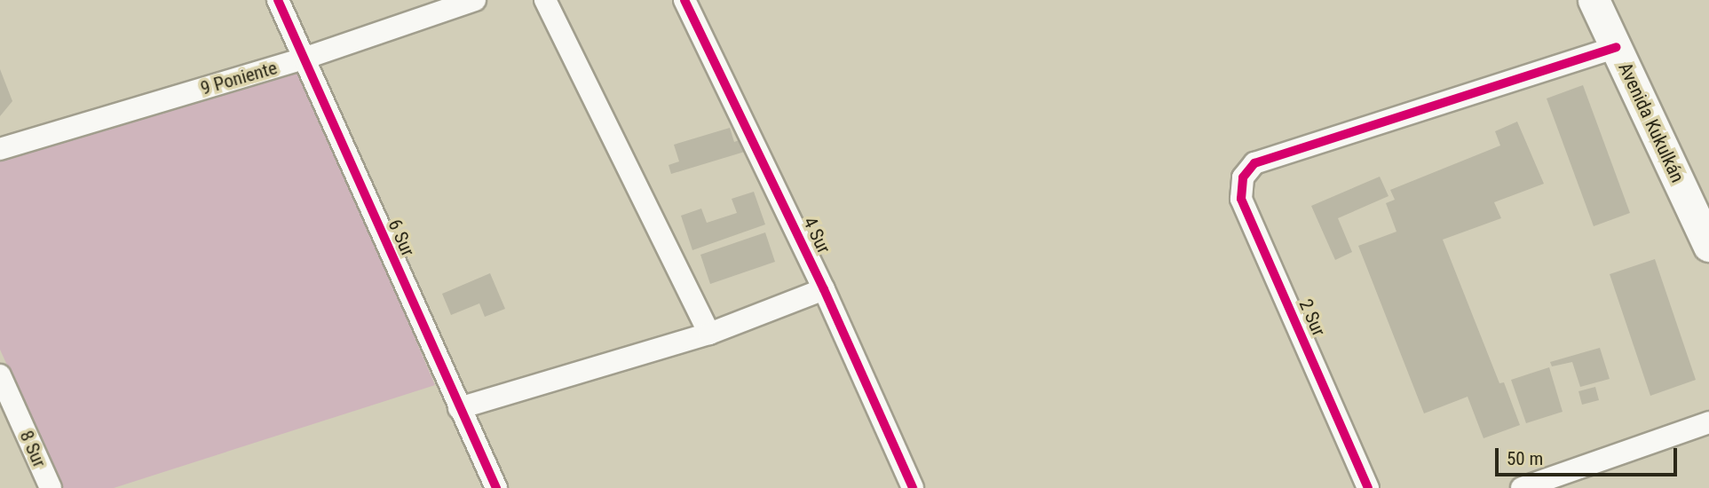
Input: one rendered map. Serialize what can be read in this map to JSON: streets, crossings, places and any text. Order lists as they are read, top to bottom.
{
  "streets": {
    "street": [
      "9 Poniente",
      "Avenida Kukulkán",
      "4 Sur",
      "6 Sur",
      "2 Sur",
      "8 Sur"
    ]
  },
  "crossings": [
    ["9 Poniente", "6 Sur"],
    ["Avenida Kukulkán", "2 Sur"]
  ],
  "scale_bar": "50 m"
}
